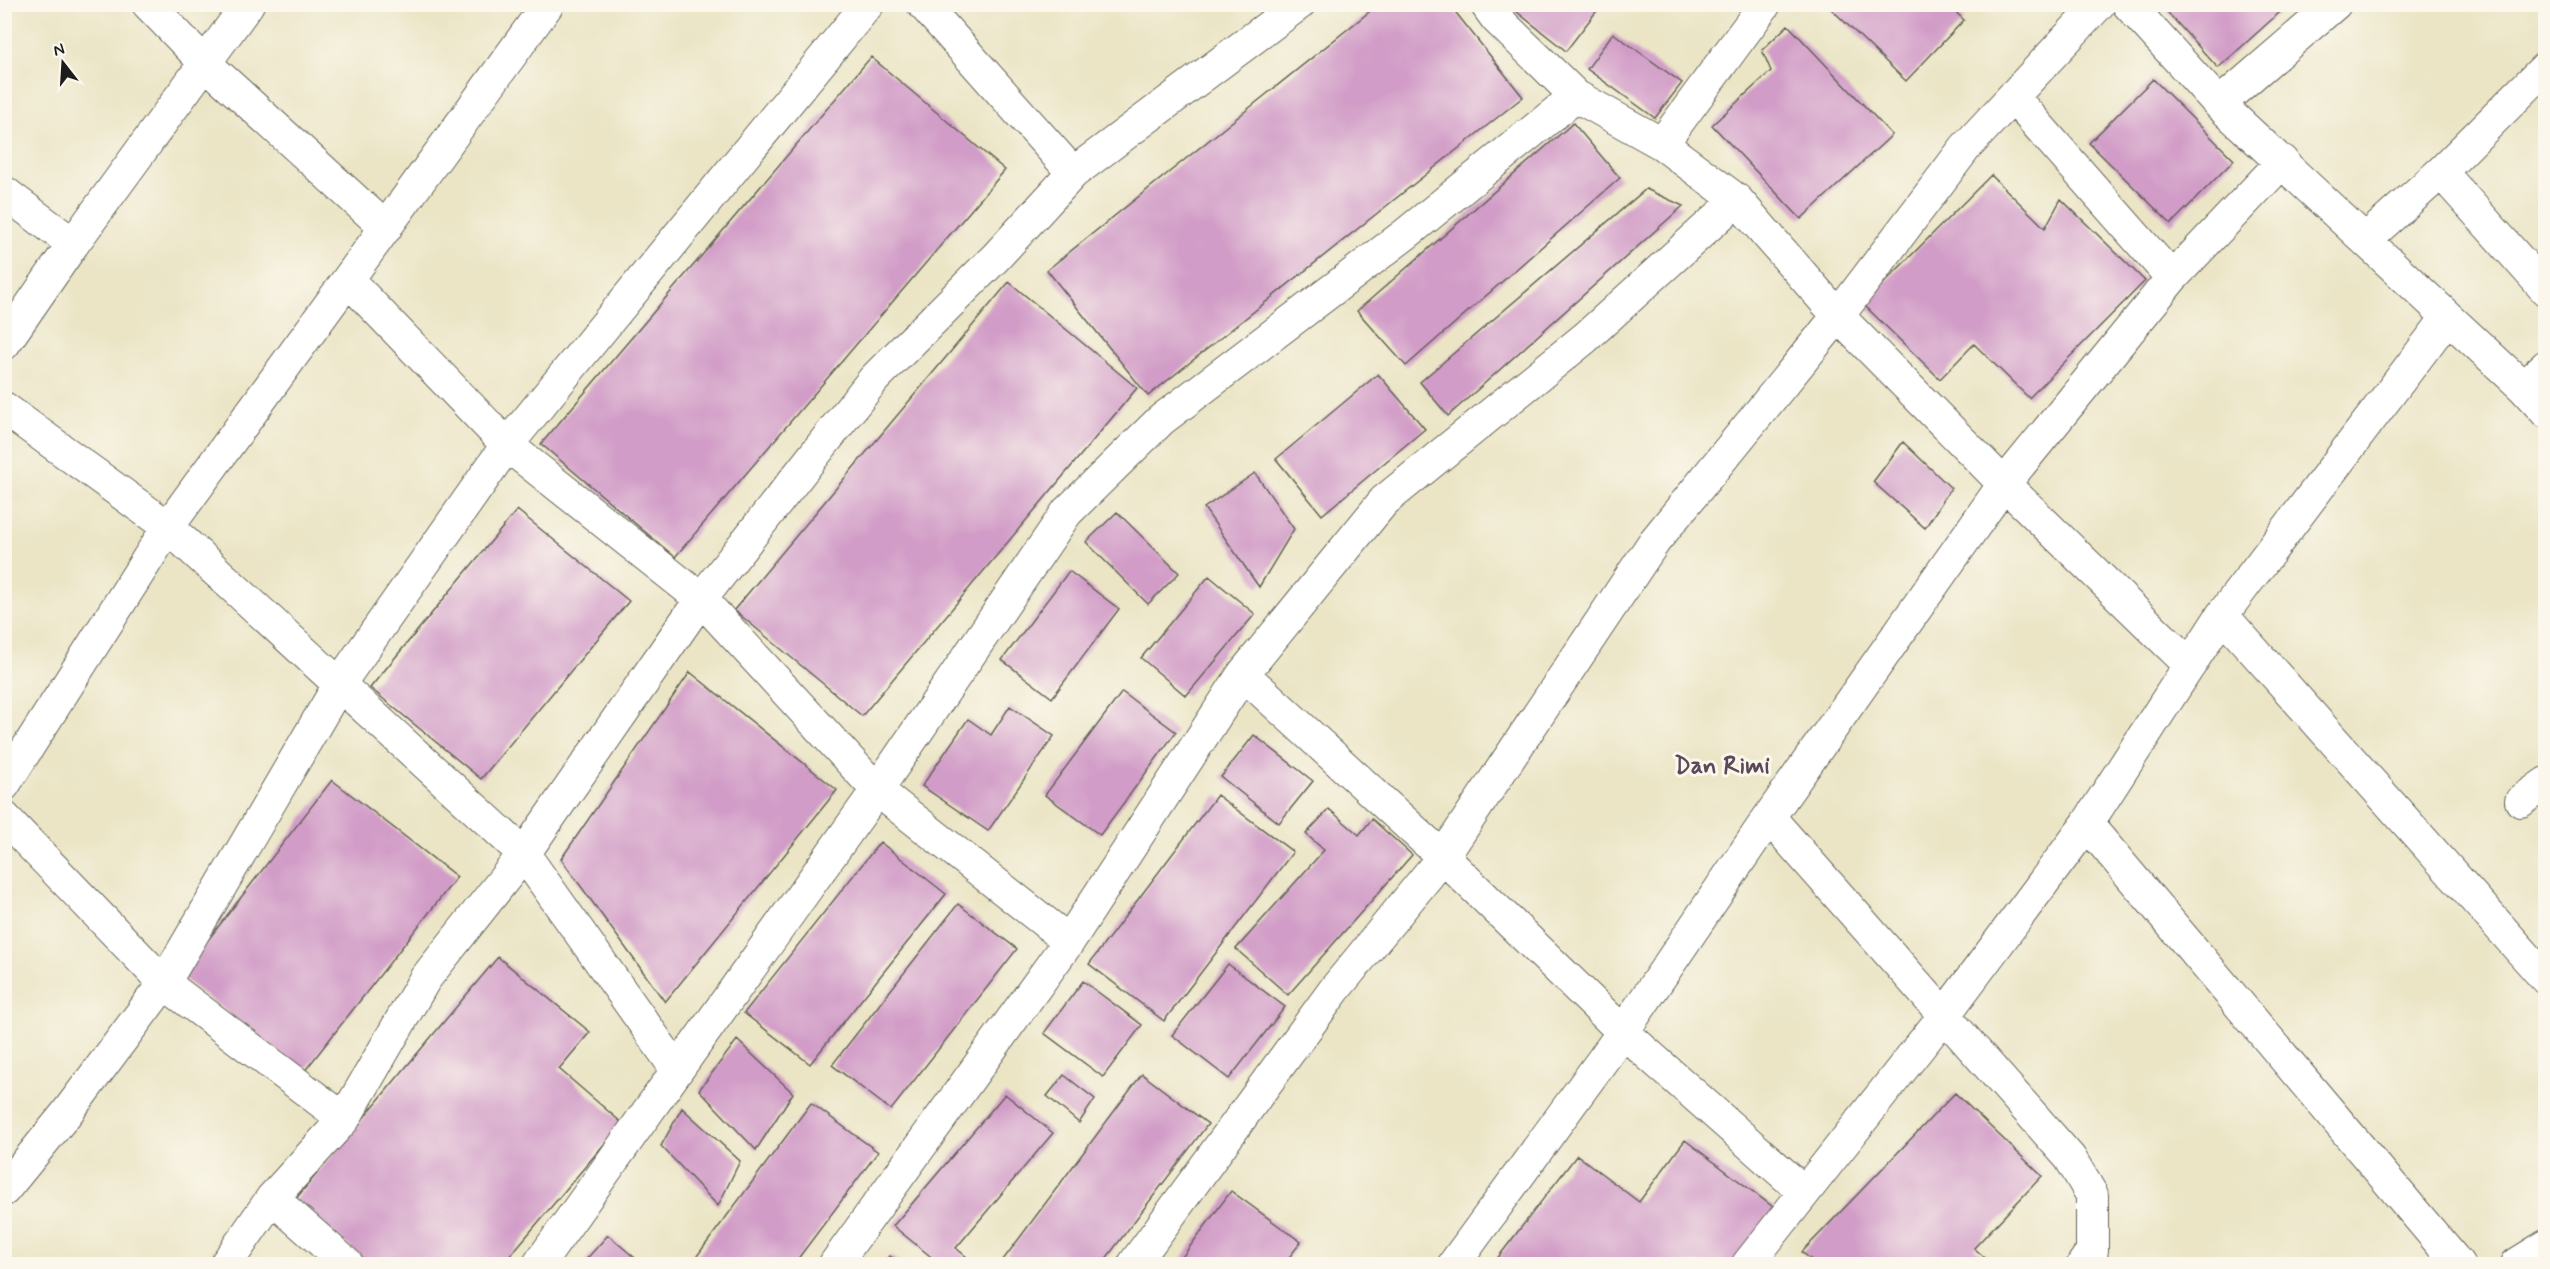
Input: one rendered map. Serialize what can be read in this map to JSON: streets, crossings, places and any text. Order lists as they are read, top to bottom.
{
  "districts": ["Dan Rimi"],
  "north": "top"
}
